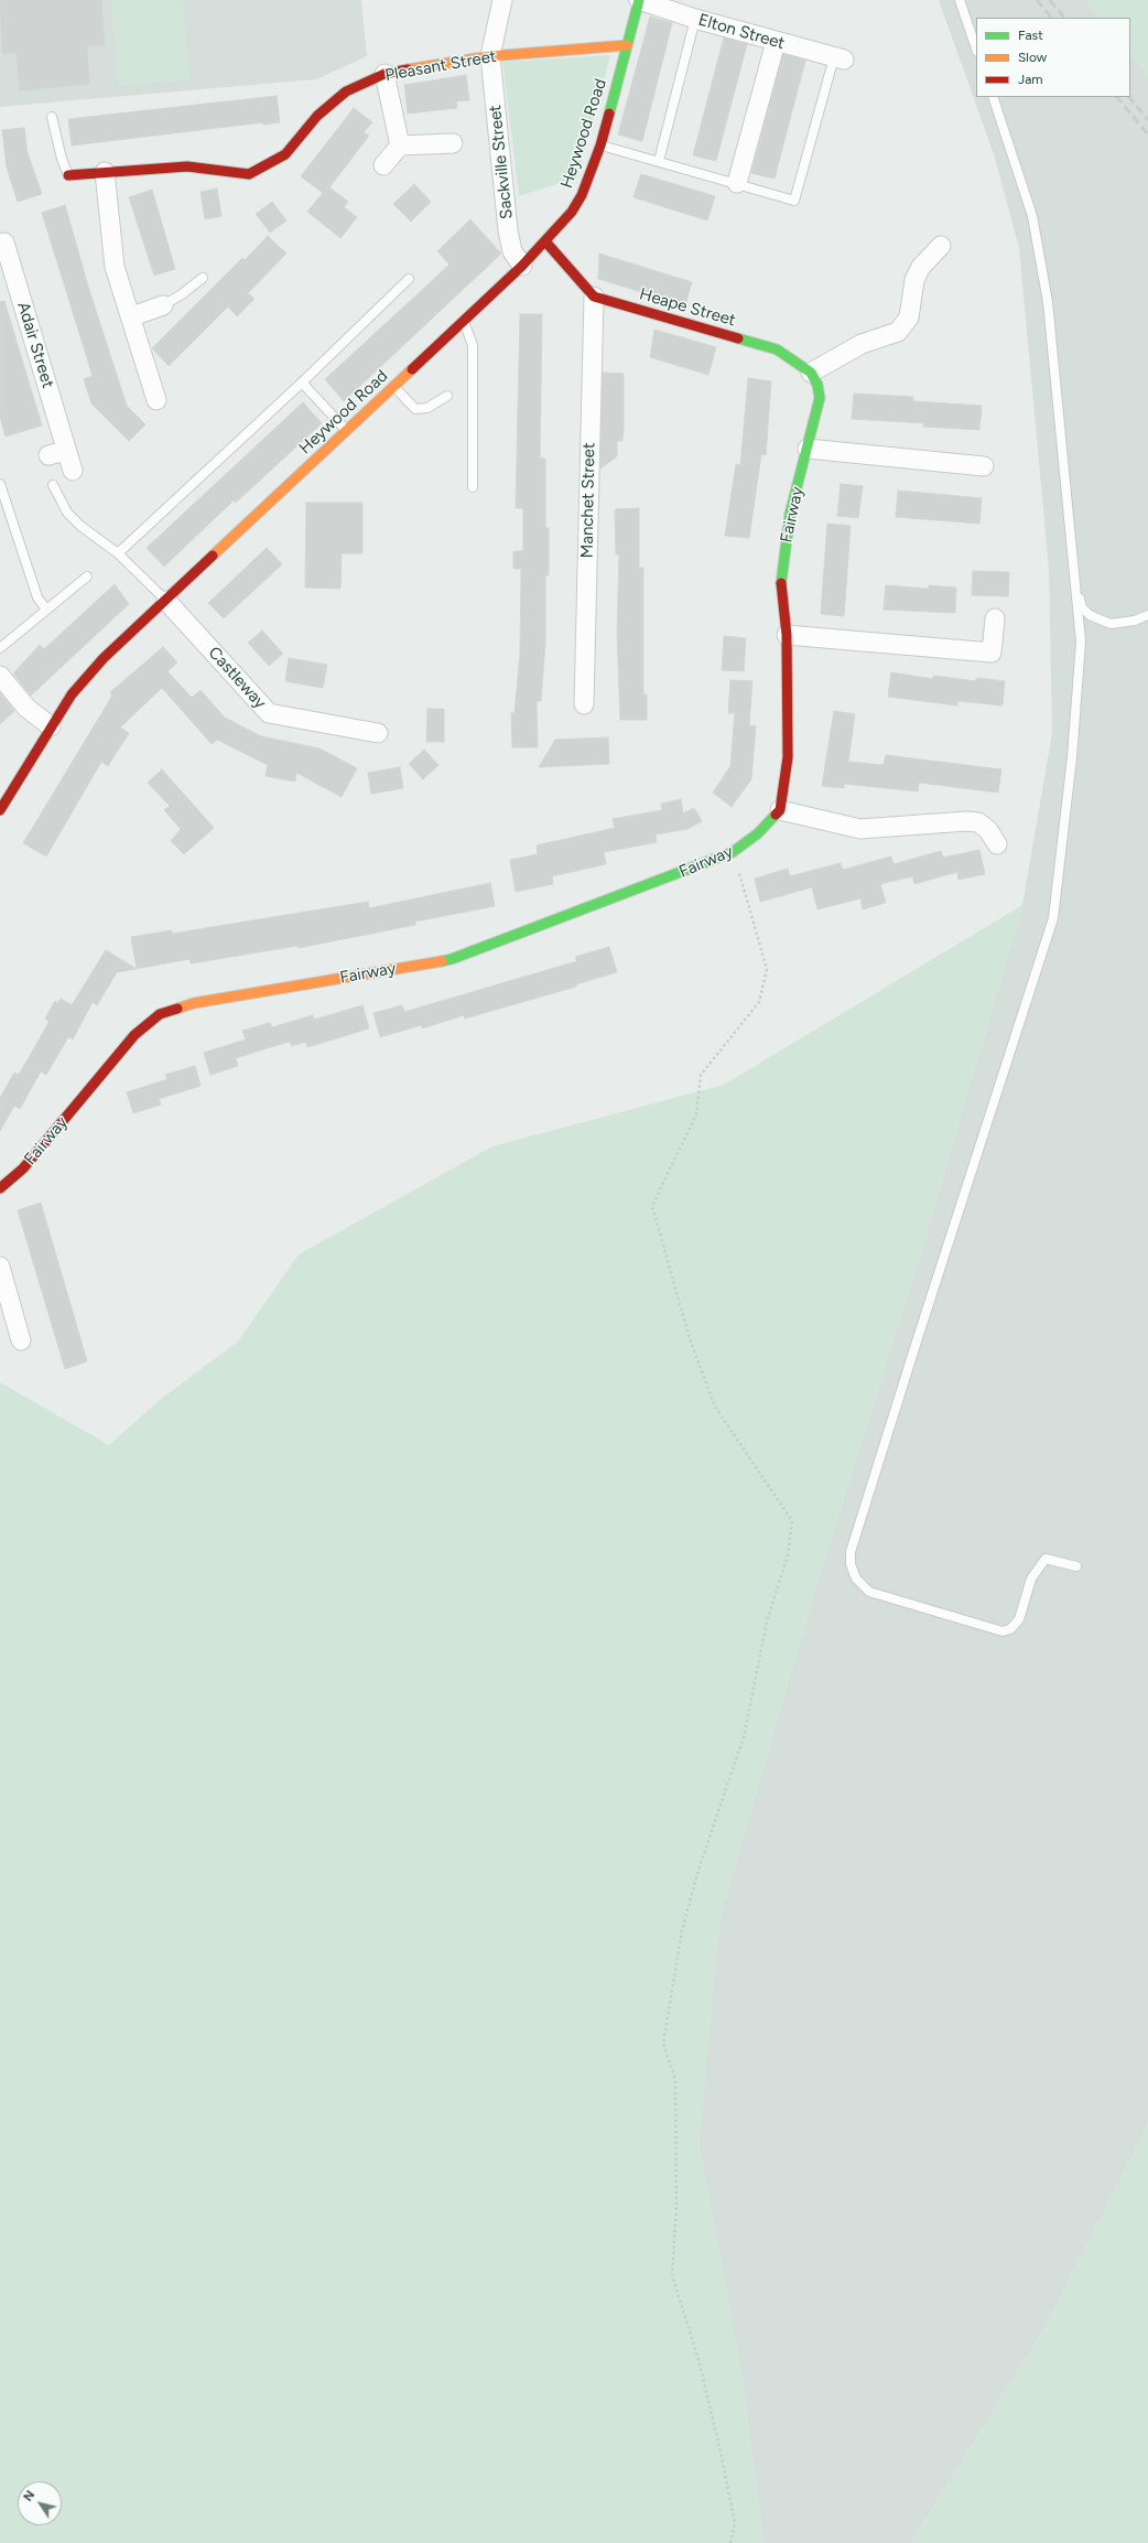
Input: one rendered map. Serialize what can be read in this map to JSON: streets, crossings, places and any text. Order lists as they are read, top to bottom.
{
  "streets": {
    "street": [
      "Elton Street",
      "Pleasant Street",
      "Heywood Road",
      "Sackville Street",
      "Heape Street",
      "Adair Street",
      "Manchet Street",
      "Fairway",
      "Castleway"
    ]
  },
  "crossings": [
    ["Elton Street", "Heywood Road"],
    ["Pleasant Street", "Heywood Road"],
    ["Pleasant Street", "Sackville Street"],
    ["Heywood Road", "Sackville Street"],
    ["Heywood Road", "Castleway"],
    ["Heape Street", "Manchet Street"],
    ["Heape Street", "Fairway"]
  ],
  "legend": ["Fast", "Slow", "Jam"],
  "north": "top left"
}
